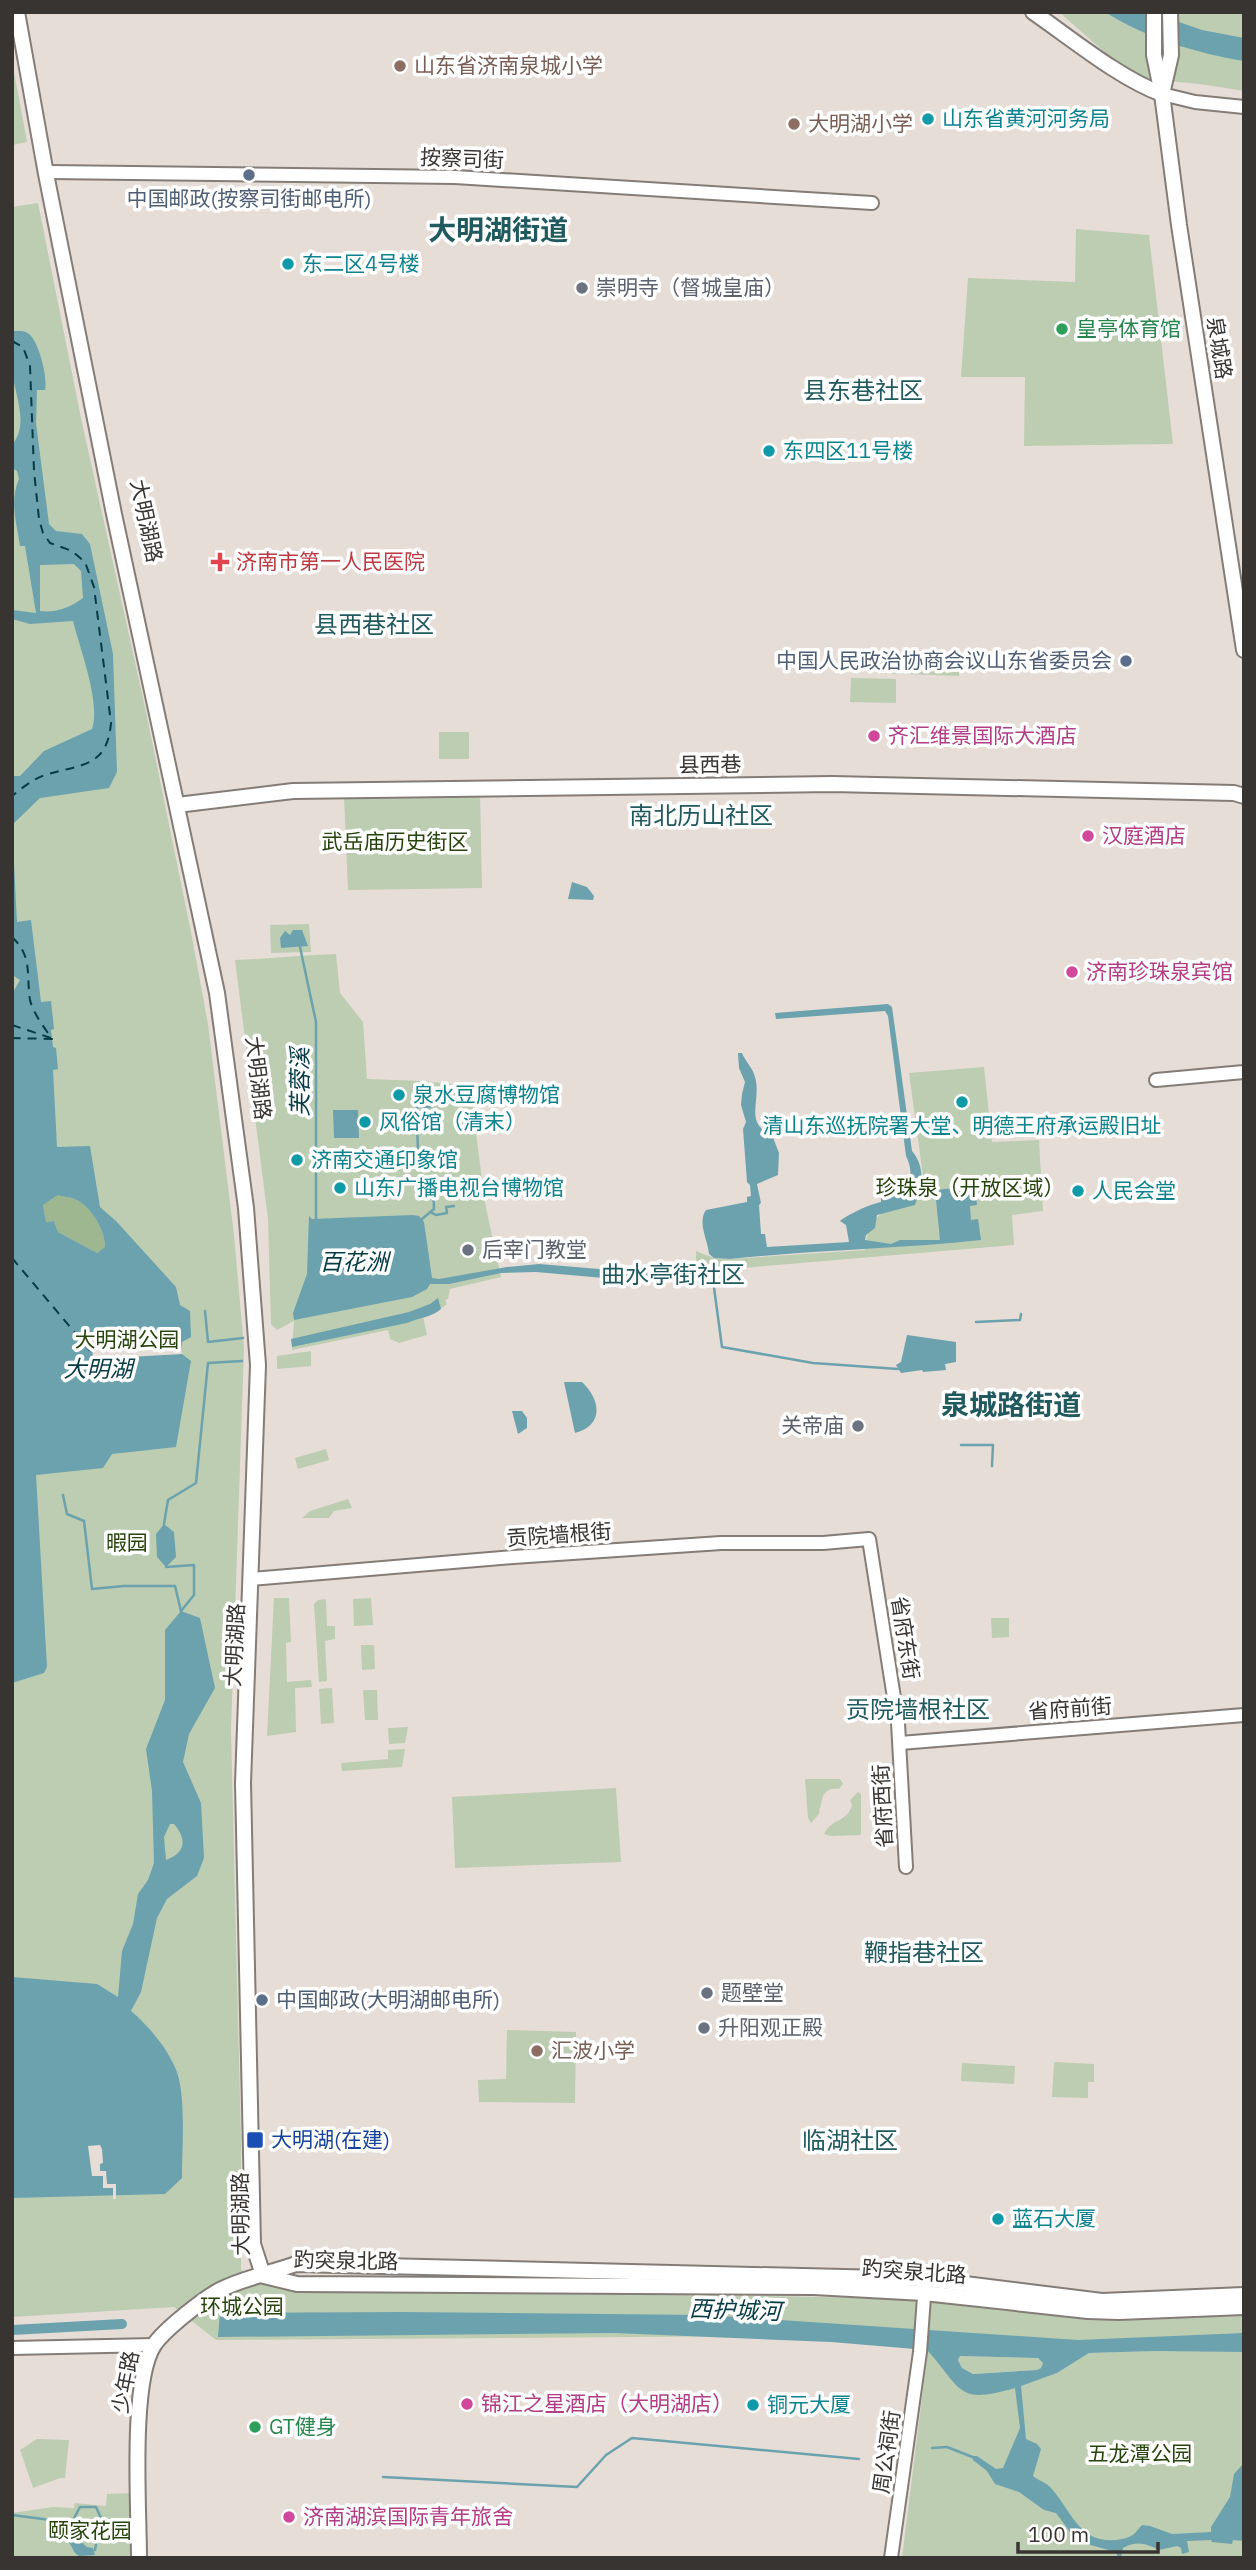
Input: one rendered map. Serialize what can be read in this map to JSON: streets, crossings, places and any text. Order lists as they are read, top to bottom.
{
  "streets": {
    "main road": [
      "泉城路",
      "大明湖路",
      "县西巷",
      "趵突泉北路",
      "少年路"
    ],
    "street": [
      "按察司街",
      "贡院墙根街",
      "省府东街",
      "省府前街",
      "省府西街",
      "周公祠街"
    ]
  },
  "crossings": [
    ["按察司街", "大明湖路"],
    ["大明湖路", "县西巷"],
    ["大明湖路", "贡院墙根街"],
    ["大明湖路", "趵突泉北路"],
    ["大明湖路", "少年路"],
    ["贡院墙根街", "省府东街"],
    ["省府东街", "省府前街"],
    ["省府东街", "省府西街"],
    ["省府前街", "省府西街"],
    ["趵突泉北路", "少年路"],
    ["趵突泉北路", "周公祠街"]
  ],
  "districts": [
    "大明湖街道",
    "县东巷社区",
    "县西巷社区",
    "南北历山社区",
    "曲水亭街社区",
    "泉城路街道",
    "贡院墙根社区",
    "鞭指巷社区",
    "临湖社区"
  ],
  "water": [
    "芙蓉溪",
    "百花洲",
    "大明湖",
    "西护城河"
  ],
  "parks": [
    "武岳庙历史街区",
    "珍珠泉（开放区域）",
    "大明湖公园",
    "暇园",
    "环城公园",
    "五龙潭公园",
    "颐家花园"
  ],
  "places": {
    "other": [
      "山东省济南泉城小学",
      "山东省黄河河务局",
      "大明湖小学",
      "中国邮政(按察司街邮电所)",
      "东二区4号楼",
      "崇明寺（督城皇庙）",
      "皇亭体育馆",
      "东四区11号楼",
      "中国人民政治协商会议山东省委员会",
      "齐汇维景国际大酒店",
      "汉庭酒店",
      "济南珍珠泉宾馆",
      "泉水豆腐博物馆",
      "清山东巡抚院署大堂、明德王府承运殿旧址",
      "风俗馆（清末）",
      "济南交通印象馆",
      "山东广播电视台博物馆",
      "人民会堂",
      "后宰门教堂",
      "关帝庙",
      "题壁堂",
      "中国邮政(大明湖邮电所)",
      "升阳观正殿",
      "汇波小学",
      "蓝石大厦",
      "锦江之星酒店（大明湖店）",
      "铜元大厦",
      "GT健身",
      "济南湖滨国际青年旅舍"
    ],
    "health": ["济南市第一人民医院"],
    "transit": ["大明湖(在建)"]
  },
  "scale_bar": "100 m"
}
